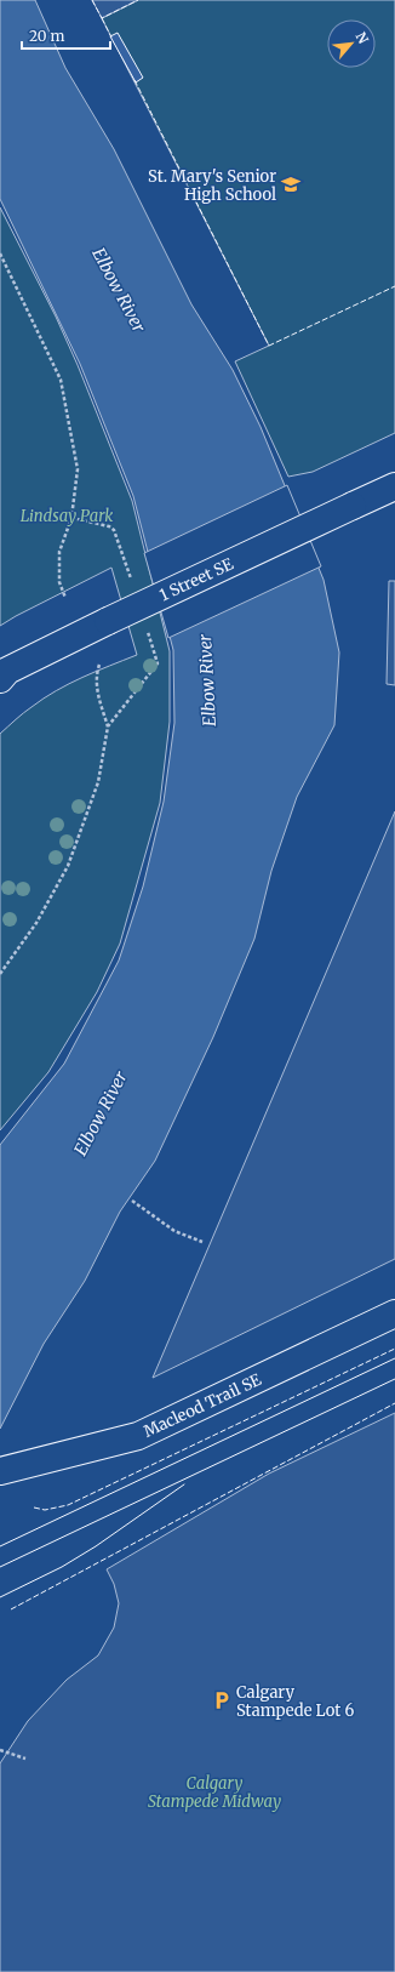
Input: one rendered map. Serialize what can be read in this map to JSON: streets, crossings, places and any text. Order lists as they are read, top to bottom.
{
  "streets": {
    "main road": ["1 Street SE", "Macleod Trail SE"]
  },
  "water": ["Elbow River"],
  "parks": ["Lindsay Park", "Calgary Stampede Midway"],
  "places": {
    "school or university": ["St. Mary's Senior High School"],
    "parking": ["Calgary Stampede Lot 6"]
  },
  "scale_bar": "20 m",
  "north": "top right"
}
